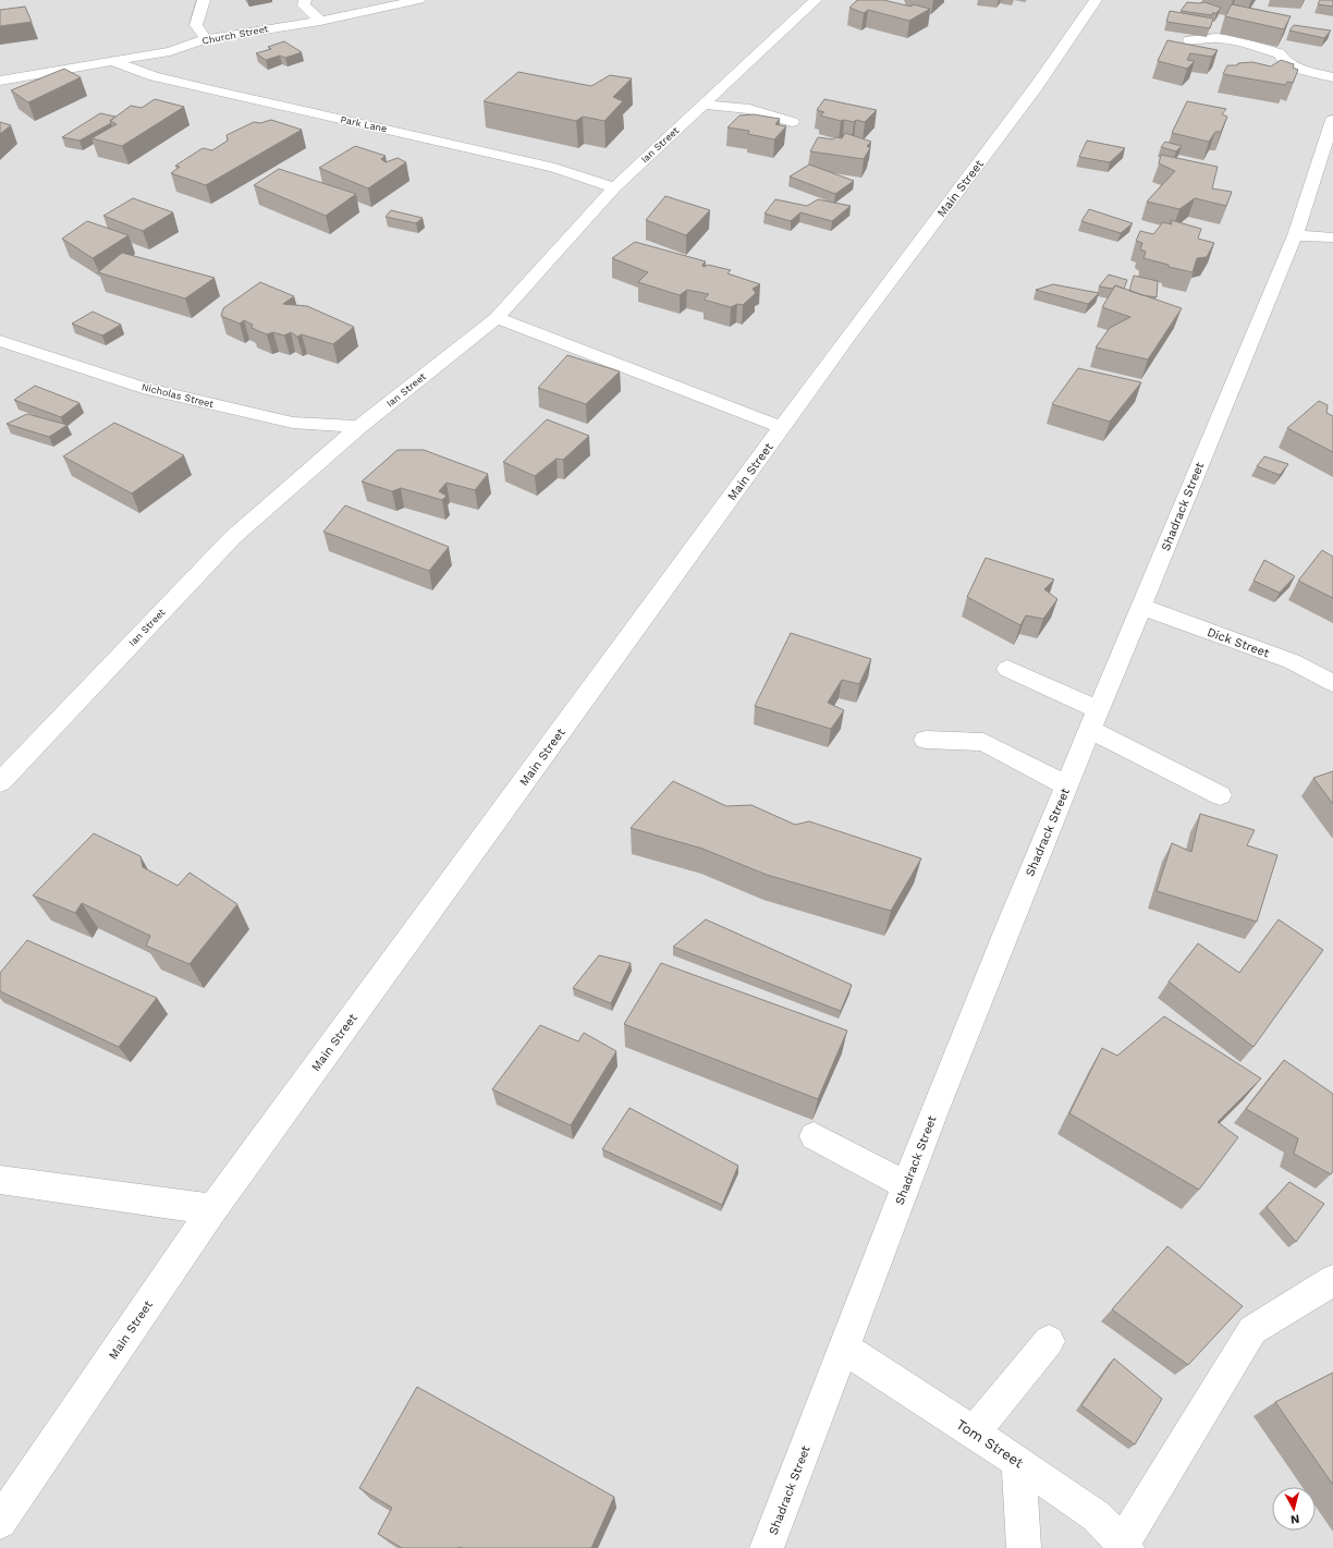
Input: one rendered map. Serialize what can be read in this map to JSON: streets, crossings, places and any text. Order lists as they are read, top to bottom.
{
  "streets": {
    "street": [
      "Church Street",
      "Park Lane",
      "Ian Street",
      "Main Street",
      "Nicholas Street",
      "Shadrack Street",
      "Dick Street",
      "Tom Street"
    ]
  },
  "crossings": [
    ["Church Street", "Park Lane"],
    ["Park Lane", "Ian Street"],
    ["Ian Street", "Nicholas Street"],
    ["Shadrack Street", "Dick Street"],
    ["Shadrack Street", "Tom Street"]
  ],
  "north": "bottom"
}
